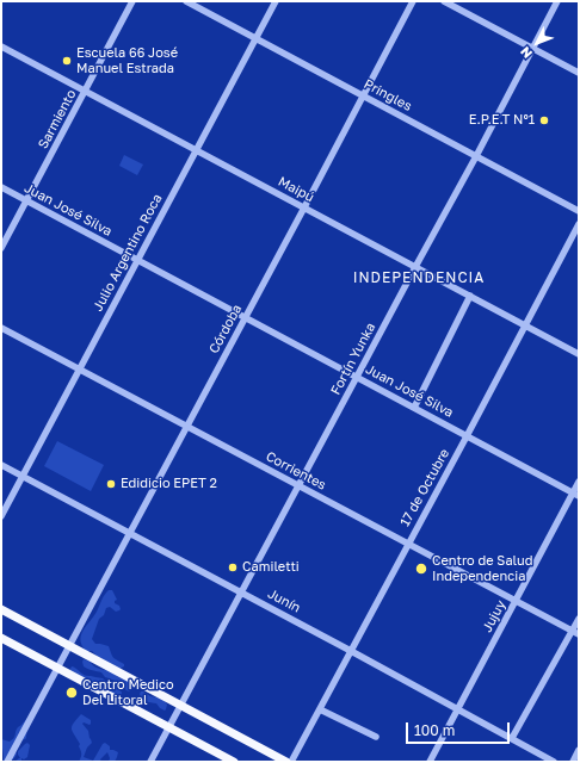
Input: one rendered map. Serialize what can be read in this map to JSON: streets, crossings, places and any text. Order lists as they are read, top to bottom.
{
  "streets": {
    "street": [
      "Pringles",
      "Sarmiento",
      "Maipú",
      "Juan José Silva",
      "Julio Argentino Roca",
      "Córdoba",
      "Fortín Yunka",
      "Corrientes",
      "17 de Octubre",
      "Junín",
      "Jujuy"
    ]
  },
  "crossings": [
    ["Pringles", "Julio Argentino Roca"],
    ["Pringles", "Córdoba"],
    ["Pringles", "Fortín Yunka"],
    ["Sarmiento", "Maipú"],
    ["Sarmiento", "Juan José Silva"],
    ["Maipú", "Julio Argentino Roca"],
    ["Maipú", "Córdoba"],
    ["Maipú", "Fortín Yunka"],
    ["Maipú", "17 de Octubre"],
    ["Juan José Silva", "Julio Argentino Roca"],
    ["Juan José Silva", "Córdoba"],
    ["Juan José Silva", "Fortín Yunka"],
    ["Juan José Silva", "17 de Octubre"],
    ["Juan José Silva", "Jujuy"],
    ["Julio Argentino Roca", "Corrientes"],
    ["Julio Argentino Roca", "Junín"],
    ["Córdoba", "Corrientes"],
    ["Córdoba", "Junín"],
    ["Fortín Yunka", "Corrientes"],
    ["Fortín Yunka", "Junín"],
    ["Corrientes", "17 de Octubre"],
    ["Corrientes", "Jujuy"],
    ["17 de Octubre", "Junín"],
    ["Junín", "Jujuy"]
  ],
  "districts": ["INDEPENDENCIA"],
  "places": [
    "Escuela 66 José Manuel Estrada",
    "E.P.E.T N°1",
    "Edidicio EPET 2",
    "Camiletti",
    "Centro de Salud Independencia",
    "Centro Medico Del Litoral"
  ],
  "scale_bar": "100 m",
  "north": "bottom left"
}
